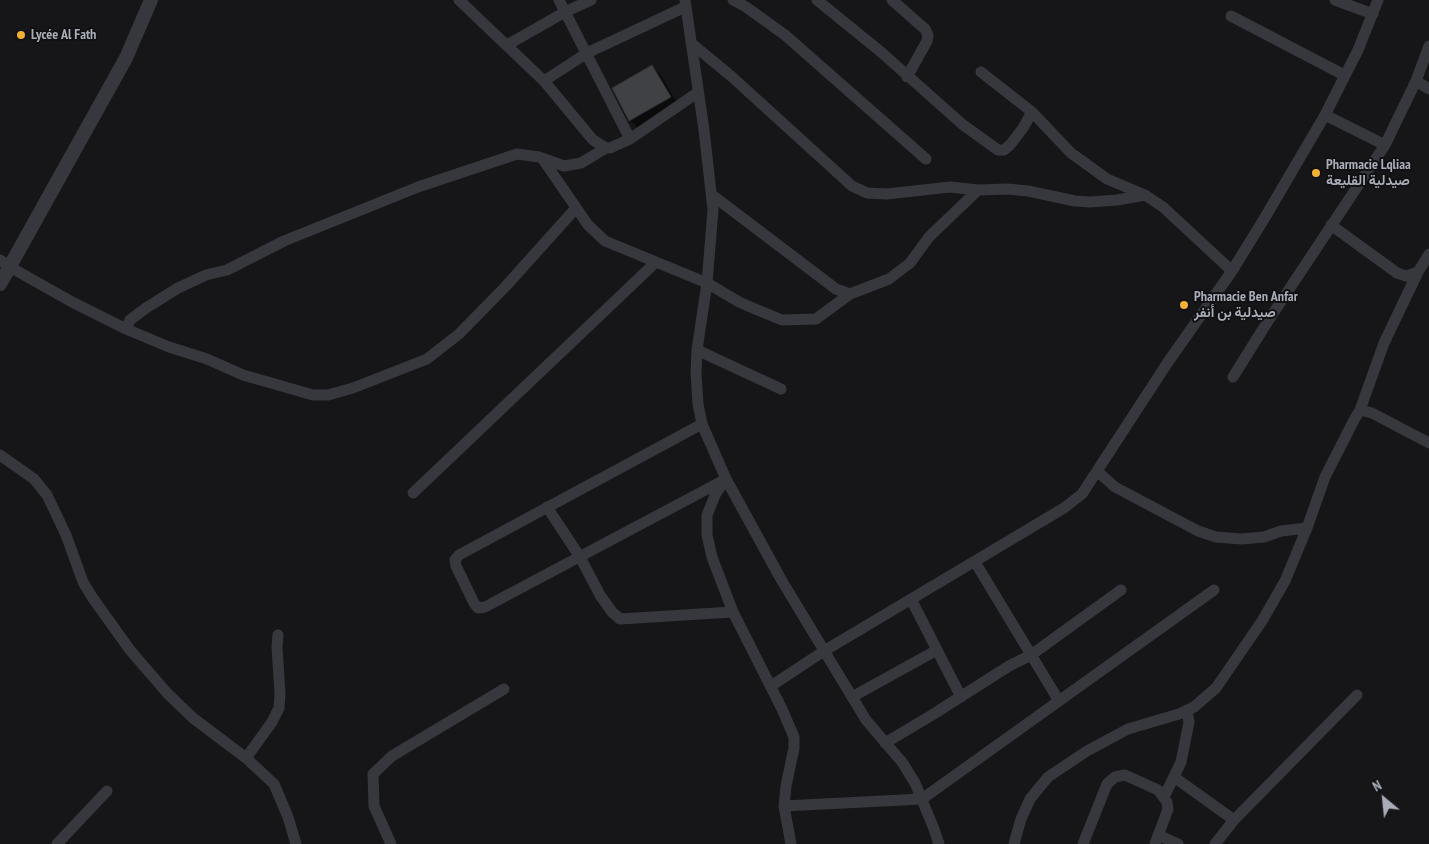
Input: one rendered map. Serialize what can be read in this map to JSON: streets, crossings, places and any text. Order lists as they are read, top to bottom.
{
  "places": ["Lycée Al Fath", "Pharmacie Lqliaa صيدلية القليعة", "Pharmacie Ben Anfar صيدلية بن أنفر"],
  "north": "top left"
}
